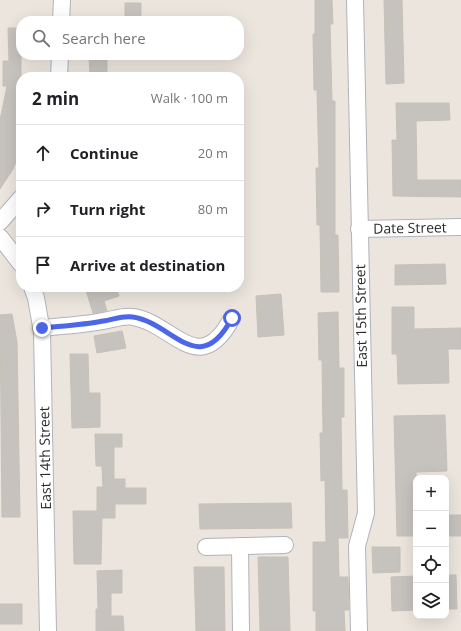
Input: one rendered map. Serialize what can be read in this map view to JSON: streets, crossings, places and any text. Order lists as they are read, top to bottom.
{
  "streets": {
    "street": ["Date Street", "East 15th Street", "East 14th Street"]
  },
  "crossings": [
    ["Date Street", "East 15th Street"]
  ],
  "page": {
    "search": "Search here",
    "heading": ["2 min", "Walk · 100 m"],
    "list": [
      ["Continue", "20 m"],
      ["Turn right", "80 m"],
      "Arrive at destination"
    ],
    "map_buttons": ["+", "−"]
  }
}
